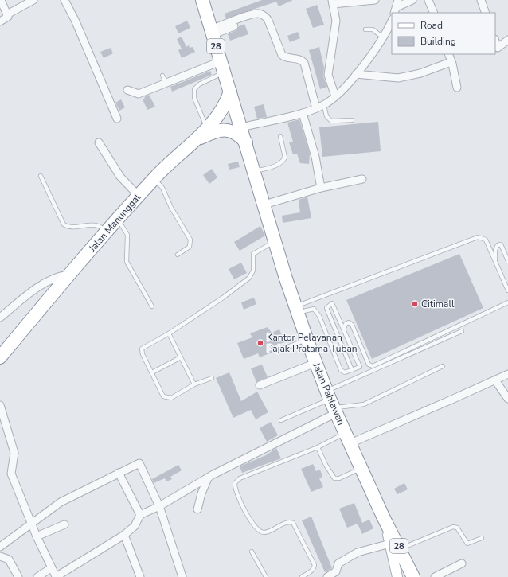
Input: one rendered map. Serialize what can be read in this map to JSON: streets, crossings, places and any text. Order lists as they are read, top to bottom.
{
  "streets": {
    "highway": ["28", "Jalan Manunggal", "Jalan Pahlawan"]
  },
  "crossings": [
    ["28", "Jalan Manunggal"],
    ["28", "Jalan Pahlawan"]
  ],
  "places": ["Citimall", "Kantor Pelayanan Pajak Pratama Tuban"],
  "legend": ["Road", "Building"]
}
